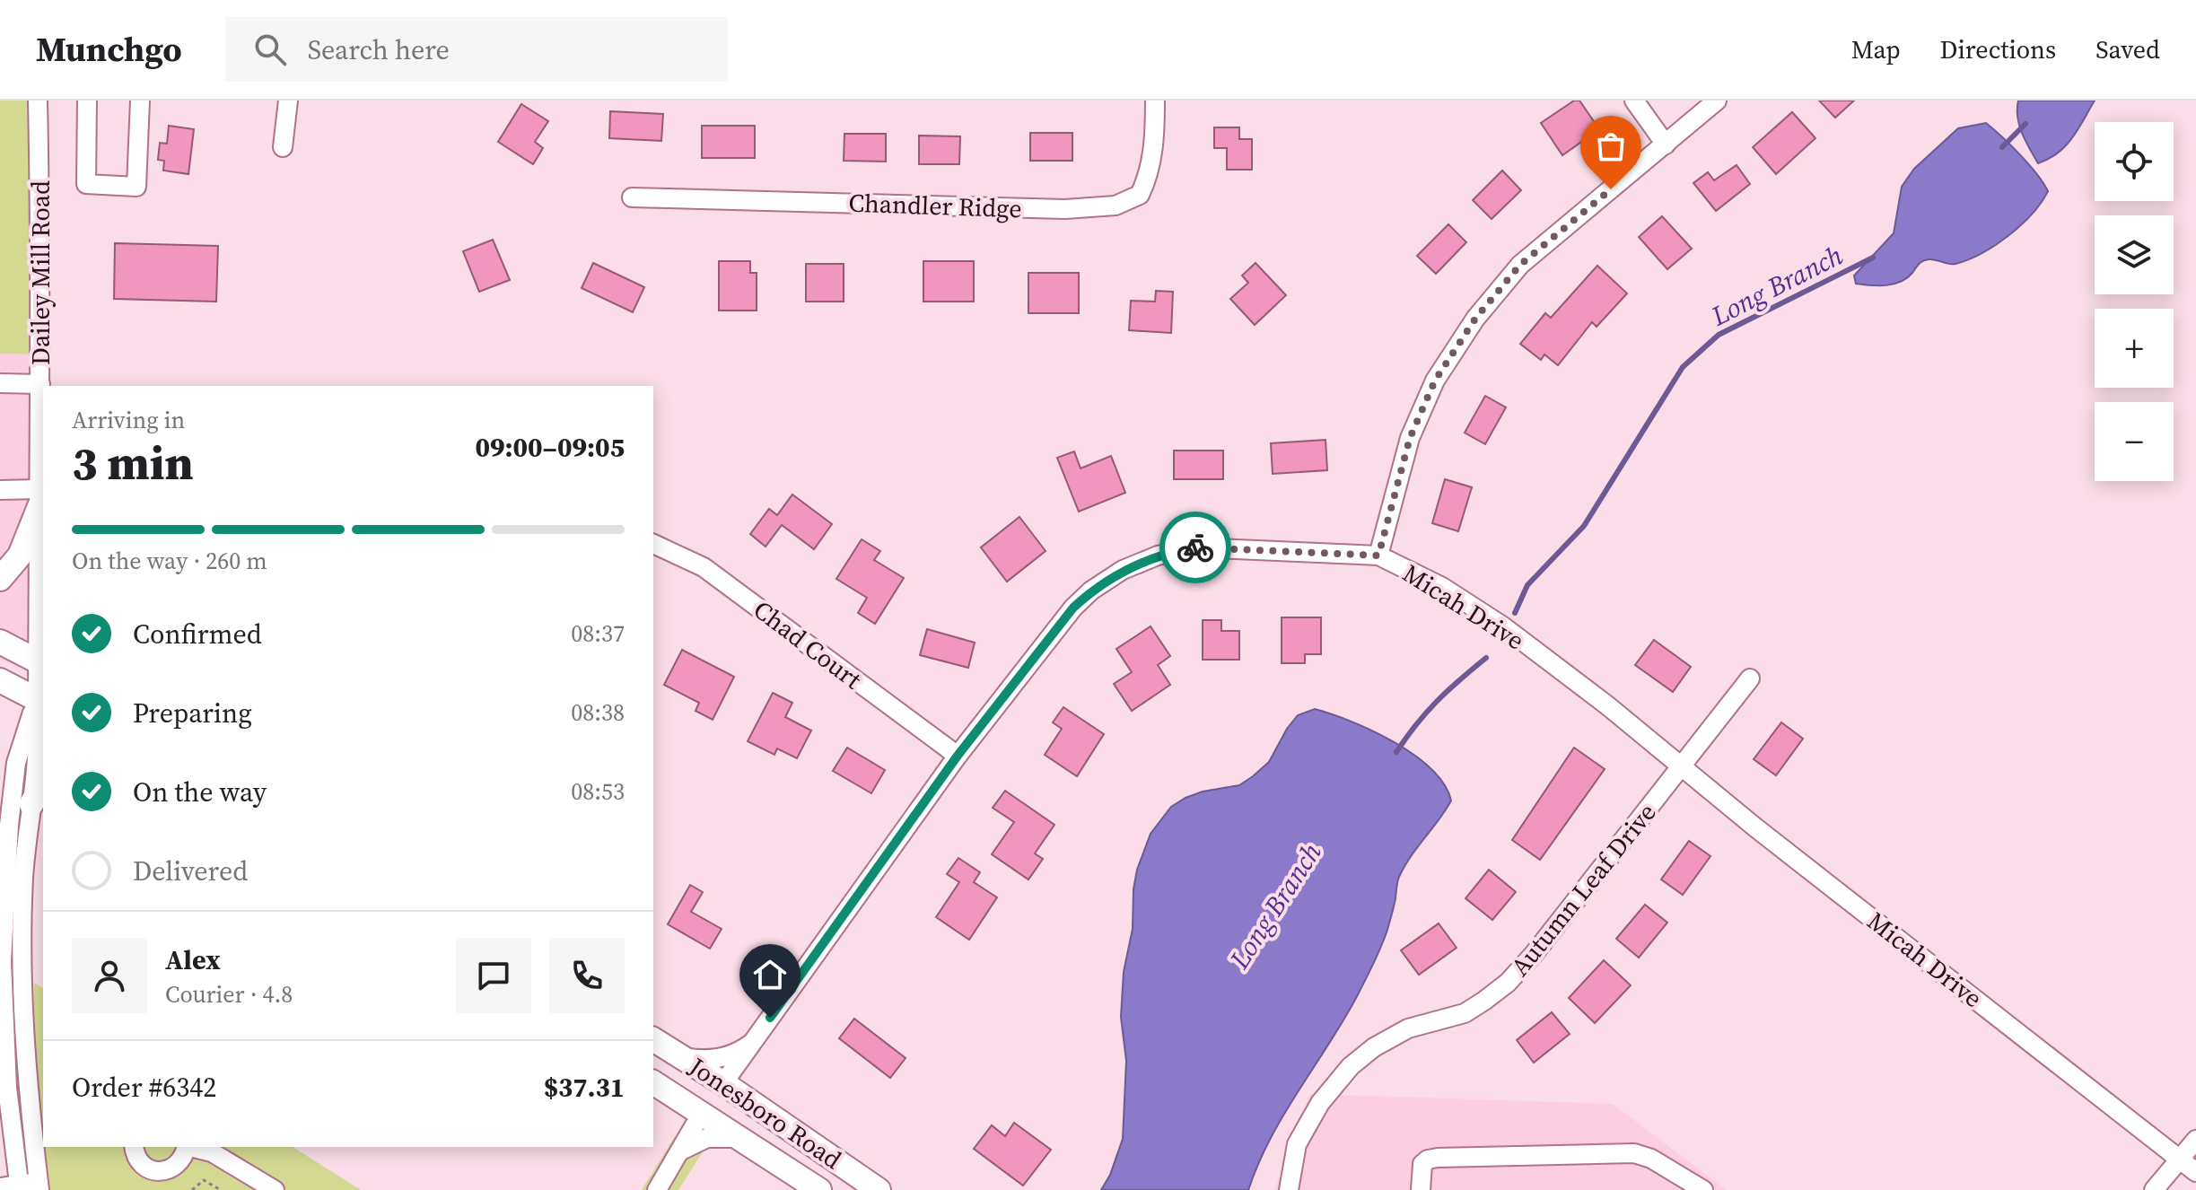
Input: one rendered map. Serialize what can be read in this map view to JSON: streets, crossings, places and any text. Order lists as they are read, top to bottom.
{
  "streets": {
    "main road": ["Jonesboro Road"],
    "street": [
      "Chandler Ridge",
      "Dailey Mill Road",
      "Micah Drive",
      "Chad Court",
      "Autumn Leaf Drive"
    ]
  },
  "crossings": [
    ["Micah Drive", "Chad Court"],
    ["Micah Drive", "Autumn Leaf Drive"],
    ["Micah Drive", "Jonesboro Road"]
  ],
  "water": ["Long Branch"],
  "page": {
    "header": "Munchgo",
    "search": "Search here",
    "nav": ["Map", "Directions", "Saved"],
    "map_buttons": ["+", "−"],
    "heading": ["3 min", "Arriving in", "09:00–09:05"],
    "panel": [
      "Alex",
      "Courier · 4.8",
      "Order #6342",
      "$37.31"
    ],
    "bar": "On the way · 260 m",
    "list": [
      ["Confirmed", "08:37"],
      ["Preparing", "08:38"],
      ["On the way", "08:53"],
      "Delivered"
    ]
  }
}
